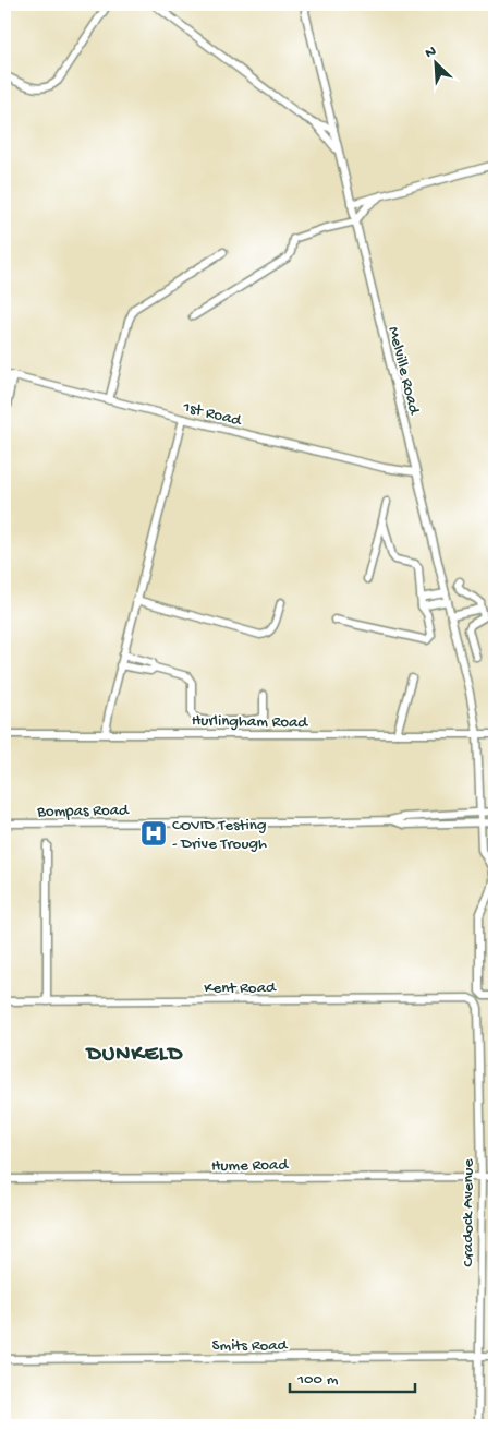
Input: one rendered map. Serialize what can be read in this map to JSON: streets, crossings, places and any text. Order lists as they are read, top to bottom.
{
  "streets": {
    "street": [
      "Melville Road",
      "1st Road",
      "Hurlingham Road",
      "Bompas Road",
      "Kent Road",
      "Hume Road",
      "Cradock Avenue",
      "Smits Road"
    ]
  },
  "crossings": [
    ["Melville Road", "1st Road"],
    ["Melville Road", "Hurlingham Road"],
    ["Kent Road", "Cradock Avenue"],
    ["Hume Road", "Cradock Avenue"],
    ["Cradock Avenue", "Smits Road"]
  ],
  "districts": ["DUNKELD"],
  "places": {
    "hospital": ["COVID Testing - Drive Trough"]
  },
  "scale_bar": "100 m",
  "north": "top left"
}
